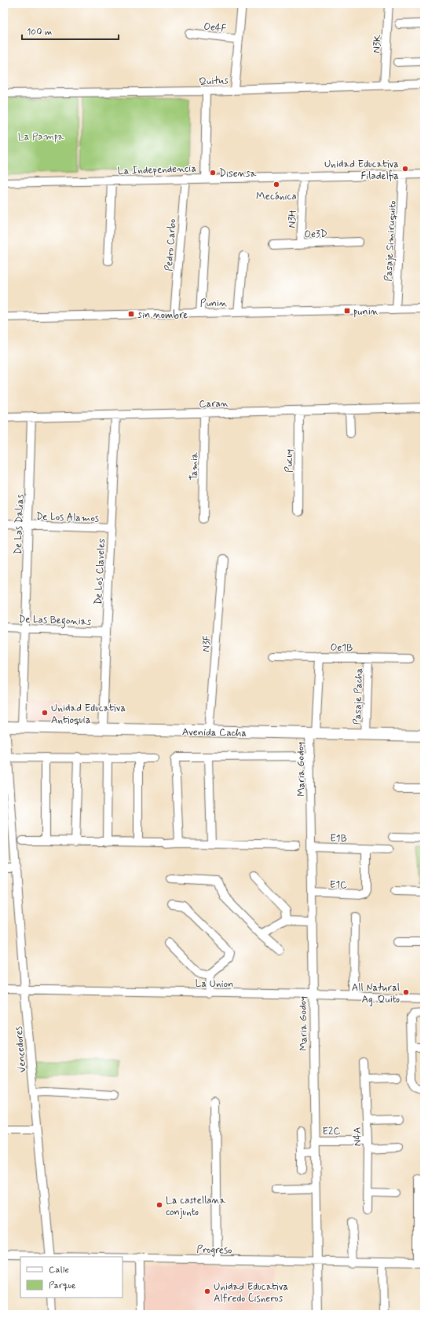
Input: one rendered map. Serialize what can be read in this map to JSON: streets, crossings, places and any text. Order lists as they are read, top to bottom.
{
  "streets": {
    "street": [
      "Oe4F",
      "N3K",
      "Quitus",
      "La Independencia",
      "N3H",
      "Oe3D",
      "Pasaje Simiruquito",
      "Pedro Carbo",
      "Punin",
      "Caran",
      "Pucuy",
      "Tamia",
      "De Los Alamos",
      "De Las Dalias",
      "De Los Claveles",
      "De Las Begonias",
      "N3F",
      "Oe1B",
      "Pasaje Pacha",
      "Avenida Cacha",
      "Maria Godoy",
      "E1B",
      "E1C",
      "La Union",
      "Vencedores",
      "E2C",
      "N4A",
      "Progreso"
    ]
  },
  "crossings": [
    ["N3K", "Quitus"],
    ["La Independencia", "N3H"],
    ["La Independencia", "Pasaje Simiruquito"],
    ["La Independencia", "Pedro Carbo"],
    ["N3H", "Oe3D"],
    ["Pasaje Simiruquito", "Punin"],
    ["Pedro Carbo", "Punin"],
    ["Caran", "Pucuy"],
    ["Caran", "Tamia"],
    ["Caran", "De Las Dalias"],
    ["Caran", "De Los Claveles"],
    ["De Los Alamos", "De Las Dalias"],
    ["De Los Alamos", "De Los Claveles"],
    ["De Las Dalias", "De Las Begonias"],
    ["De Las Dalias", "Avenida Cacha"],
    ["De Los Claveles", "De Las Begonias"],
    ["De Los Claveles", "Avenida Cacha"],
    ["N3F", "Avenida Cacha"],
    ["Oe1B", "Pasaje Pacha"],
    ["Oe1B", "Maria Godoy"],
    ["Pasaje Pacha", "Avenida Cacha"],
    ["Avenida Cacha", "Maria Godoy"],
    ["Avenida Cacha", "Vencedores"],
    ["Maria Godoy", "E1B"],
    ["Maria Godoy", "E1C"],
    ["Maria Godoy", "La Union"],
    ["Maria Godoy", "E2C"],
    ["Maria Godoy", "Progreso"],
    ["E1B", "E1C"],
    ["La Union", "Vencedores"],
    ["Vencedores", "Progreso"],
    ["E2C", "N4A"]
  ],
  "parks": ["La Pampa"],
  "places": {
    "other": [
      "Unidad Educativa Filadelfia",
      "Disensa",
      "Mecánica",
      "Unidad Educativa Antioquia",
      "All Natural Ag. Quito",
      "La castellana conjunto",
      "Unidad Educativa Alfredo Cisneros"
    ],
    "transit": ["punin", "sin nombre"]
  },
  "legend": ["Calle", "Parque"],
  "scale_bar": "100 m"
}
